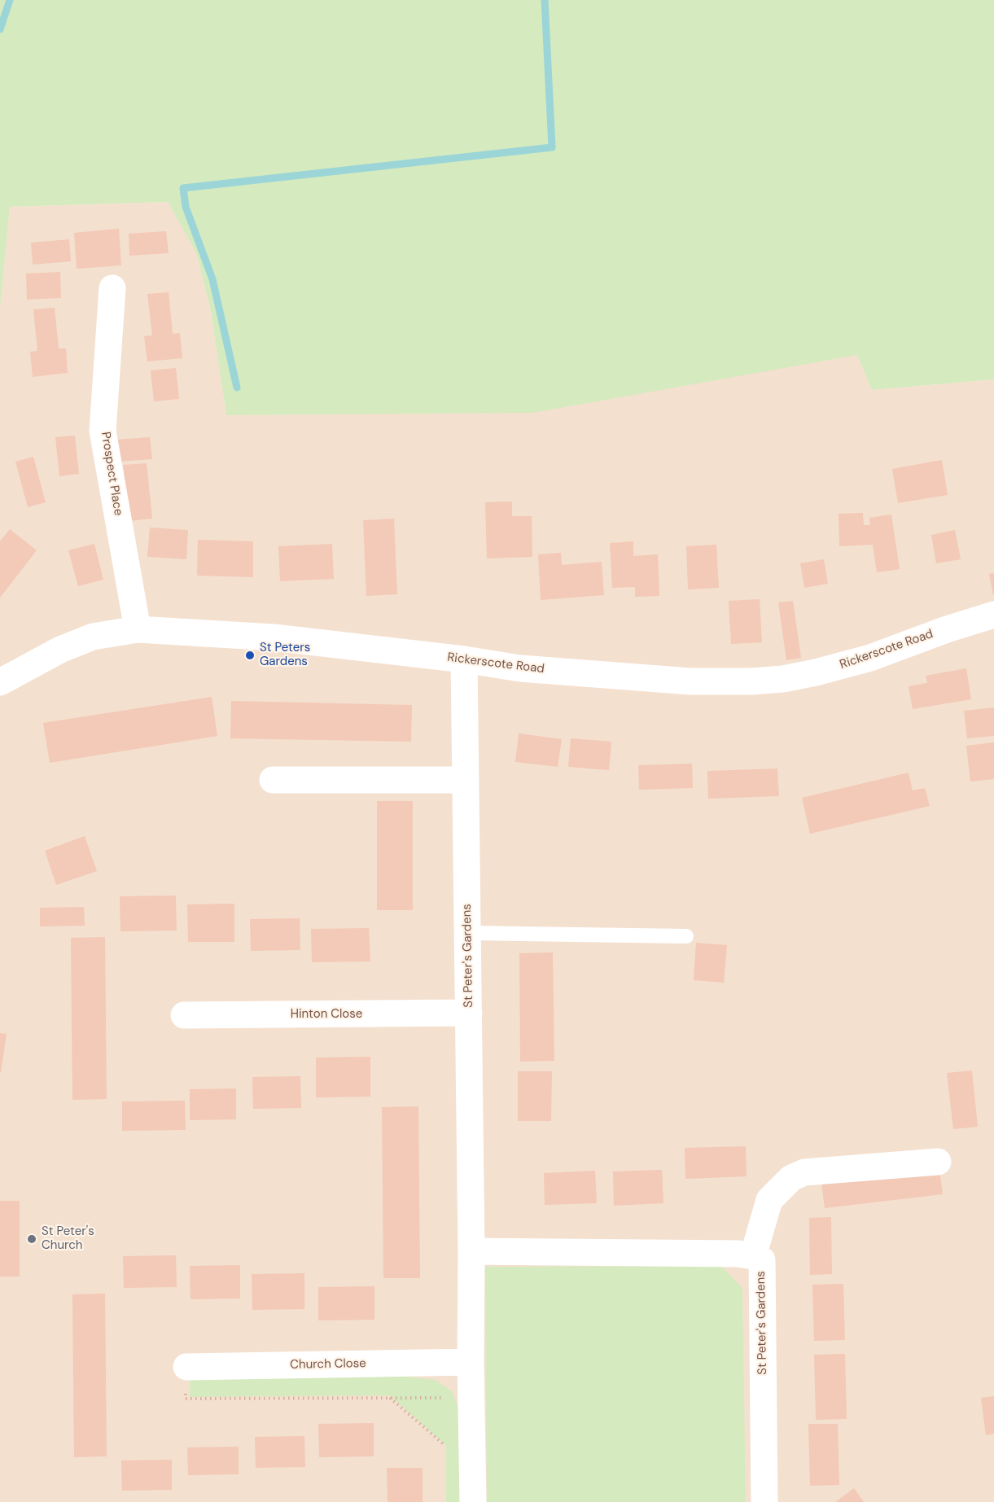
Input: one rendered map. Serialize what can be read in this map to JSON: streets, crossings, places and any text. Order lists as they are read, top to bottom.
{
  "streets": {
    "street": [
      "Prospect Place",
      "Rickerscote Road",
      "St Peter's Gardens",
      "Hinton Close",
      "Church Close"
    ]
  },
  "crossings": [
    ["Prospect Place", "Rickerscote Road"],
    ["Rickerscote Road", "St Peter's Gardens"],
    ["St Peter's Gardens", "Hinton Close"],
    ["St Peter's Gardens", "Church Close"]
  ],
  "places": ["St Peters Gardens", "St Peter's Church"]
}
